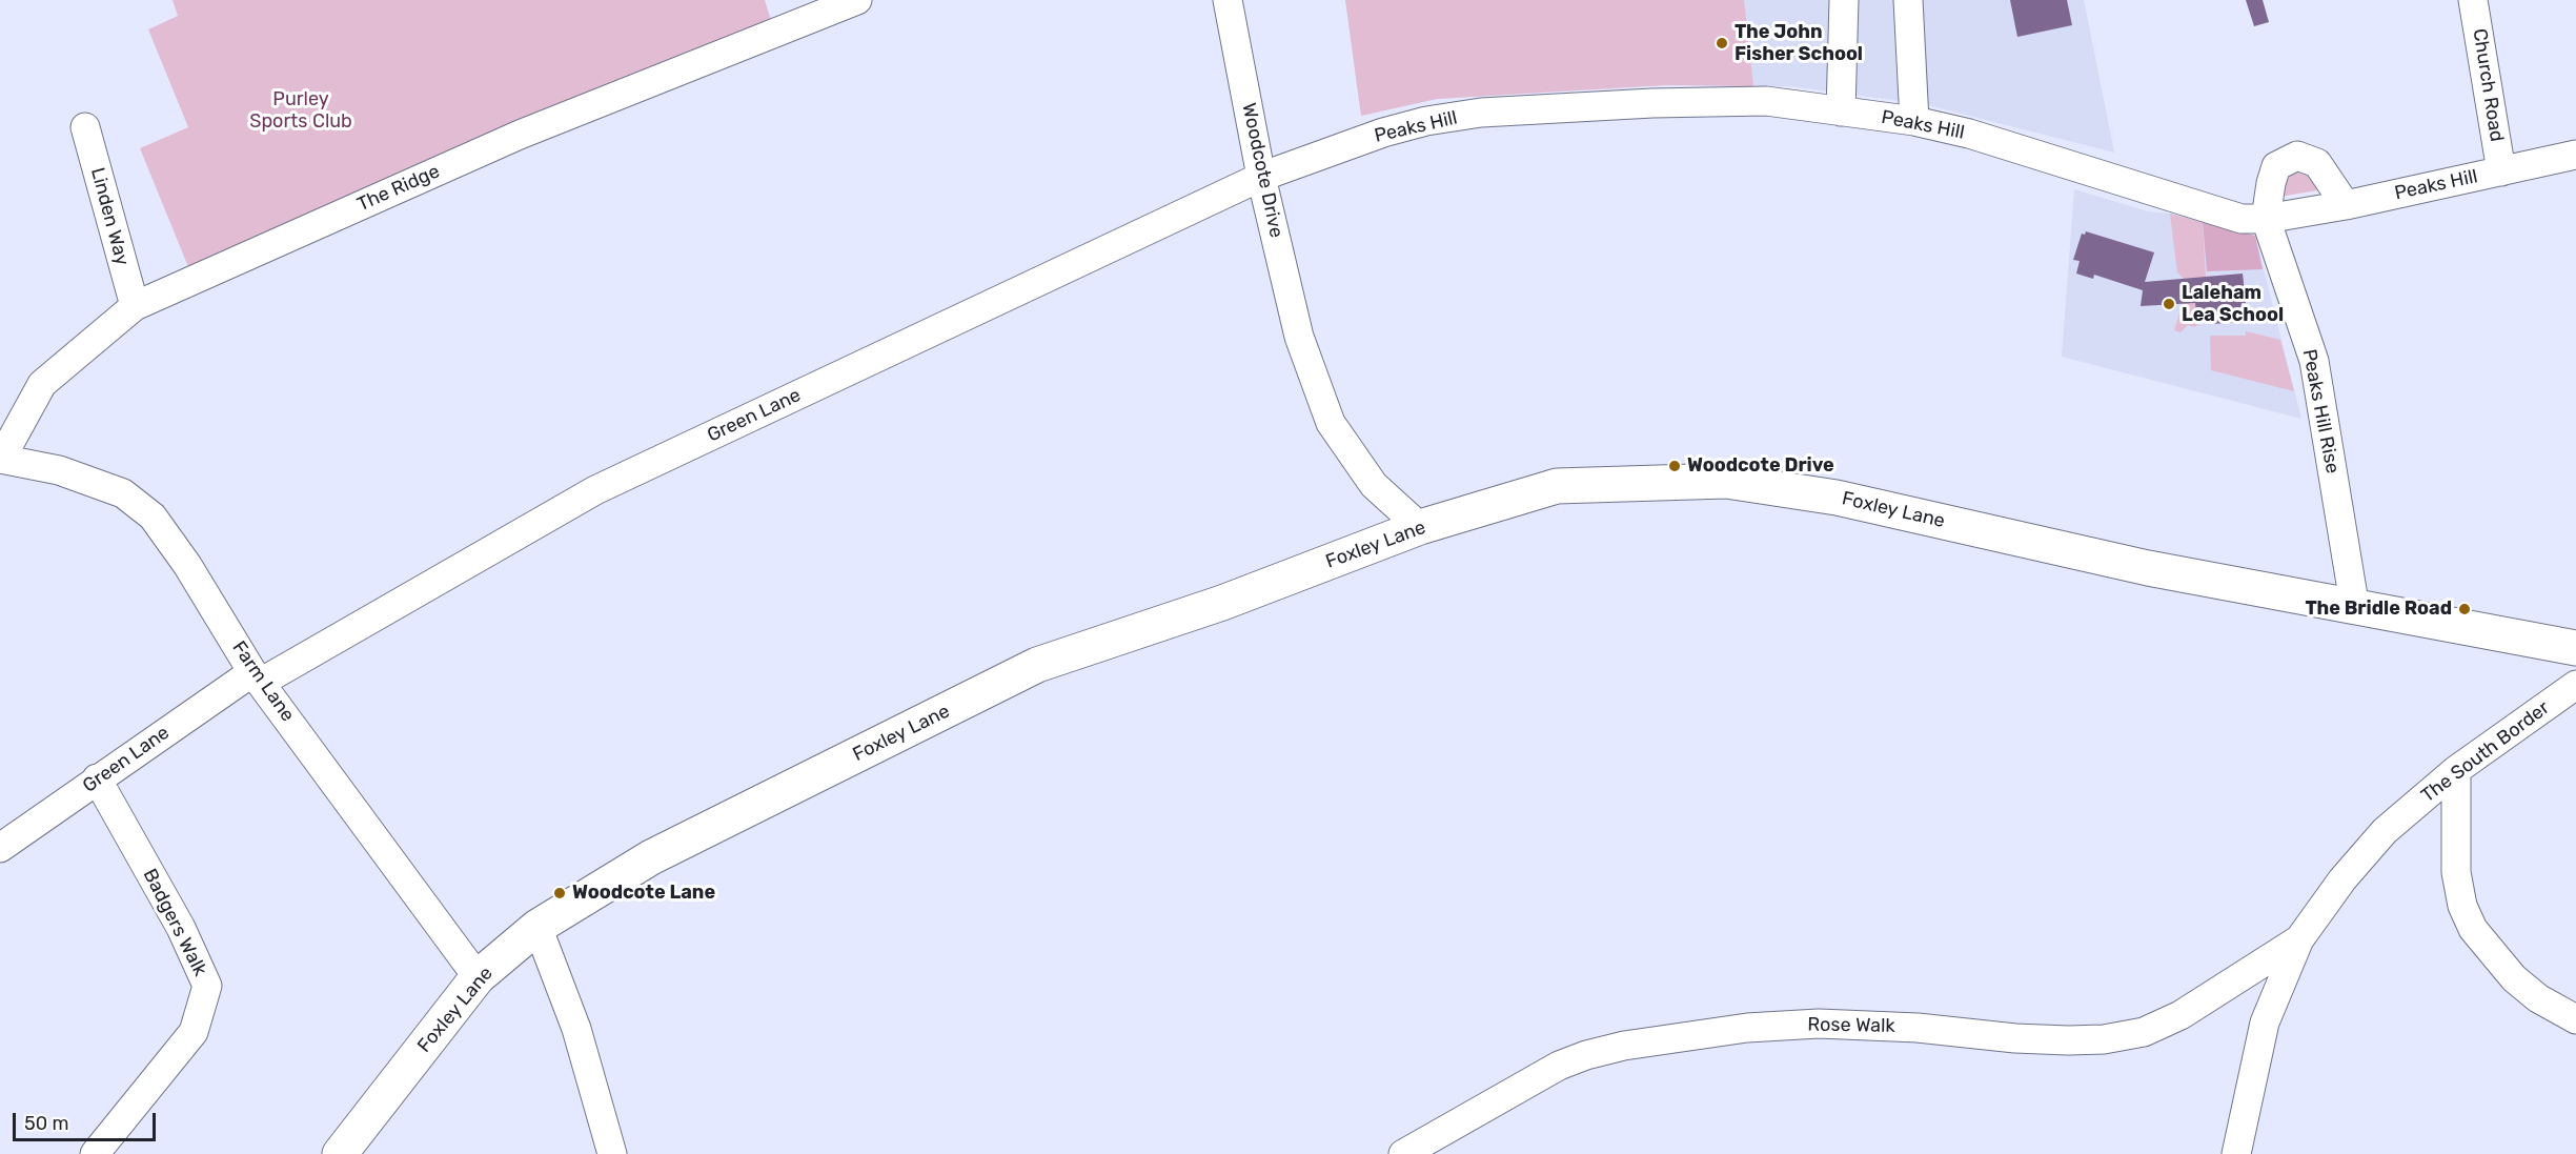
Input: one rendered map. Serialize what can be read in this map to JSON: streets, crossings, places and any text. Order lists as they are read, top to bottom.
{
  "streets": {
    "main road": ["Foxley Lane"],
    "street": [
      "Church Road",
      "Peaks Hill",
      "Woodcote Drive",
      "The Ridge",
      "Linden Way",
      "Peaks Hill Rise",
      "Green Lane",
      "Farm Lane",
      "The South Border",
      "Badgers Walk",
      "Rose Walk"
    ]
  },
  "crossings": [
    ["Church Road", "Peaks Hill"],
    ["Peaks Hill", "Woodcote Drive"],
    ["Peaks Hill", "Peaks Hill Rise"],
    ["Peaks Hill", "Green Lane"],
    ["Woodcote Drive", "Green Lane"],
    ["Woodcote Drive", "Foxley Lane"],
    ["The Ridge", "Linden Way"],
    ["The Ridge", "Farm Lane"],
    ["Peaks Hill Rise", "Foxley Lane"],
    ["Green Lane", "Farm Lane"],
    ["Green Lane", "Badgers Walk"],
    ["Foxley Lane", "Farm Lane"],
    ["The South Border", "Rose Walk"]
  ],
  "parks": ["Purley Sports Club"],
  "places": [
    "The John Fisher School",
    "Laleham Lea School",
    "Woodcote Drive",
    "The Bridle Road",
    "Woodcote Lane"
  ],
  "scale_bar": "50 m"
}
